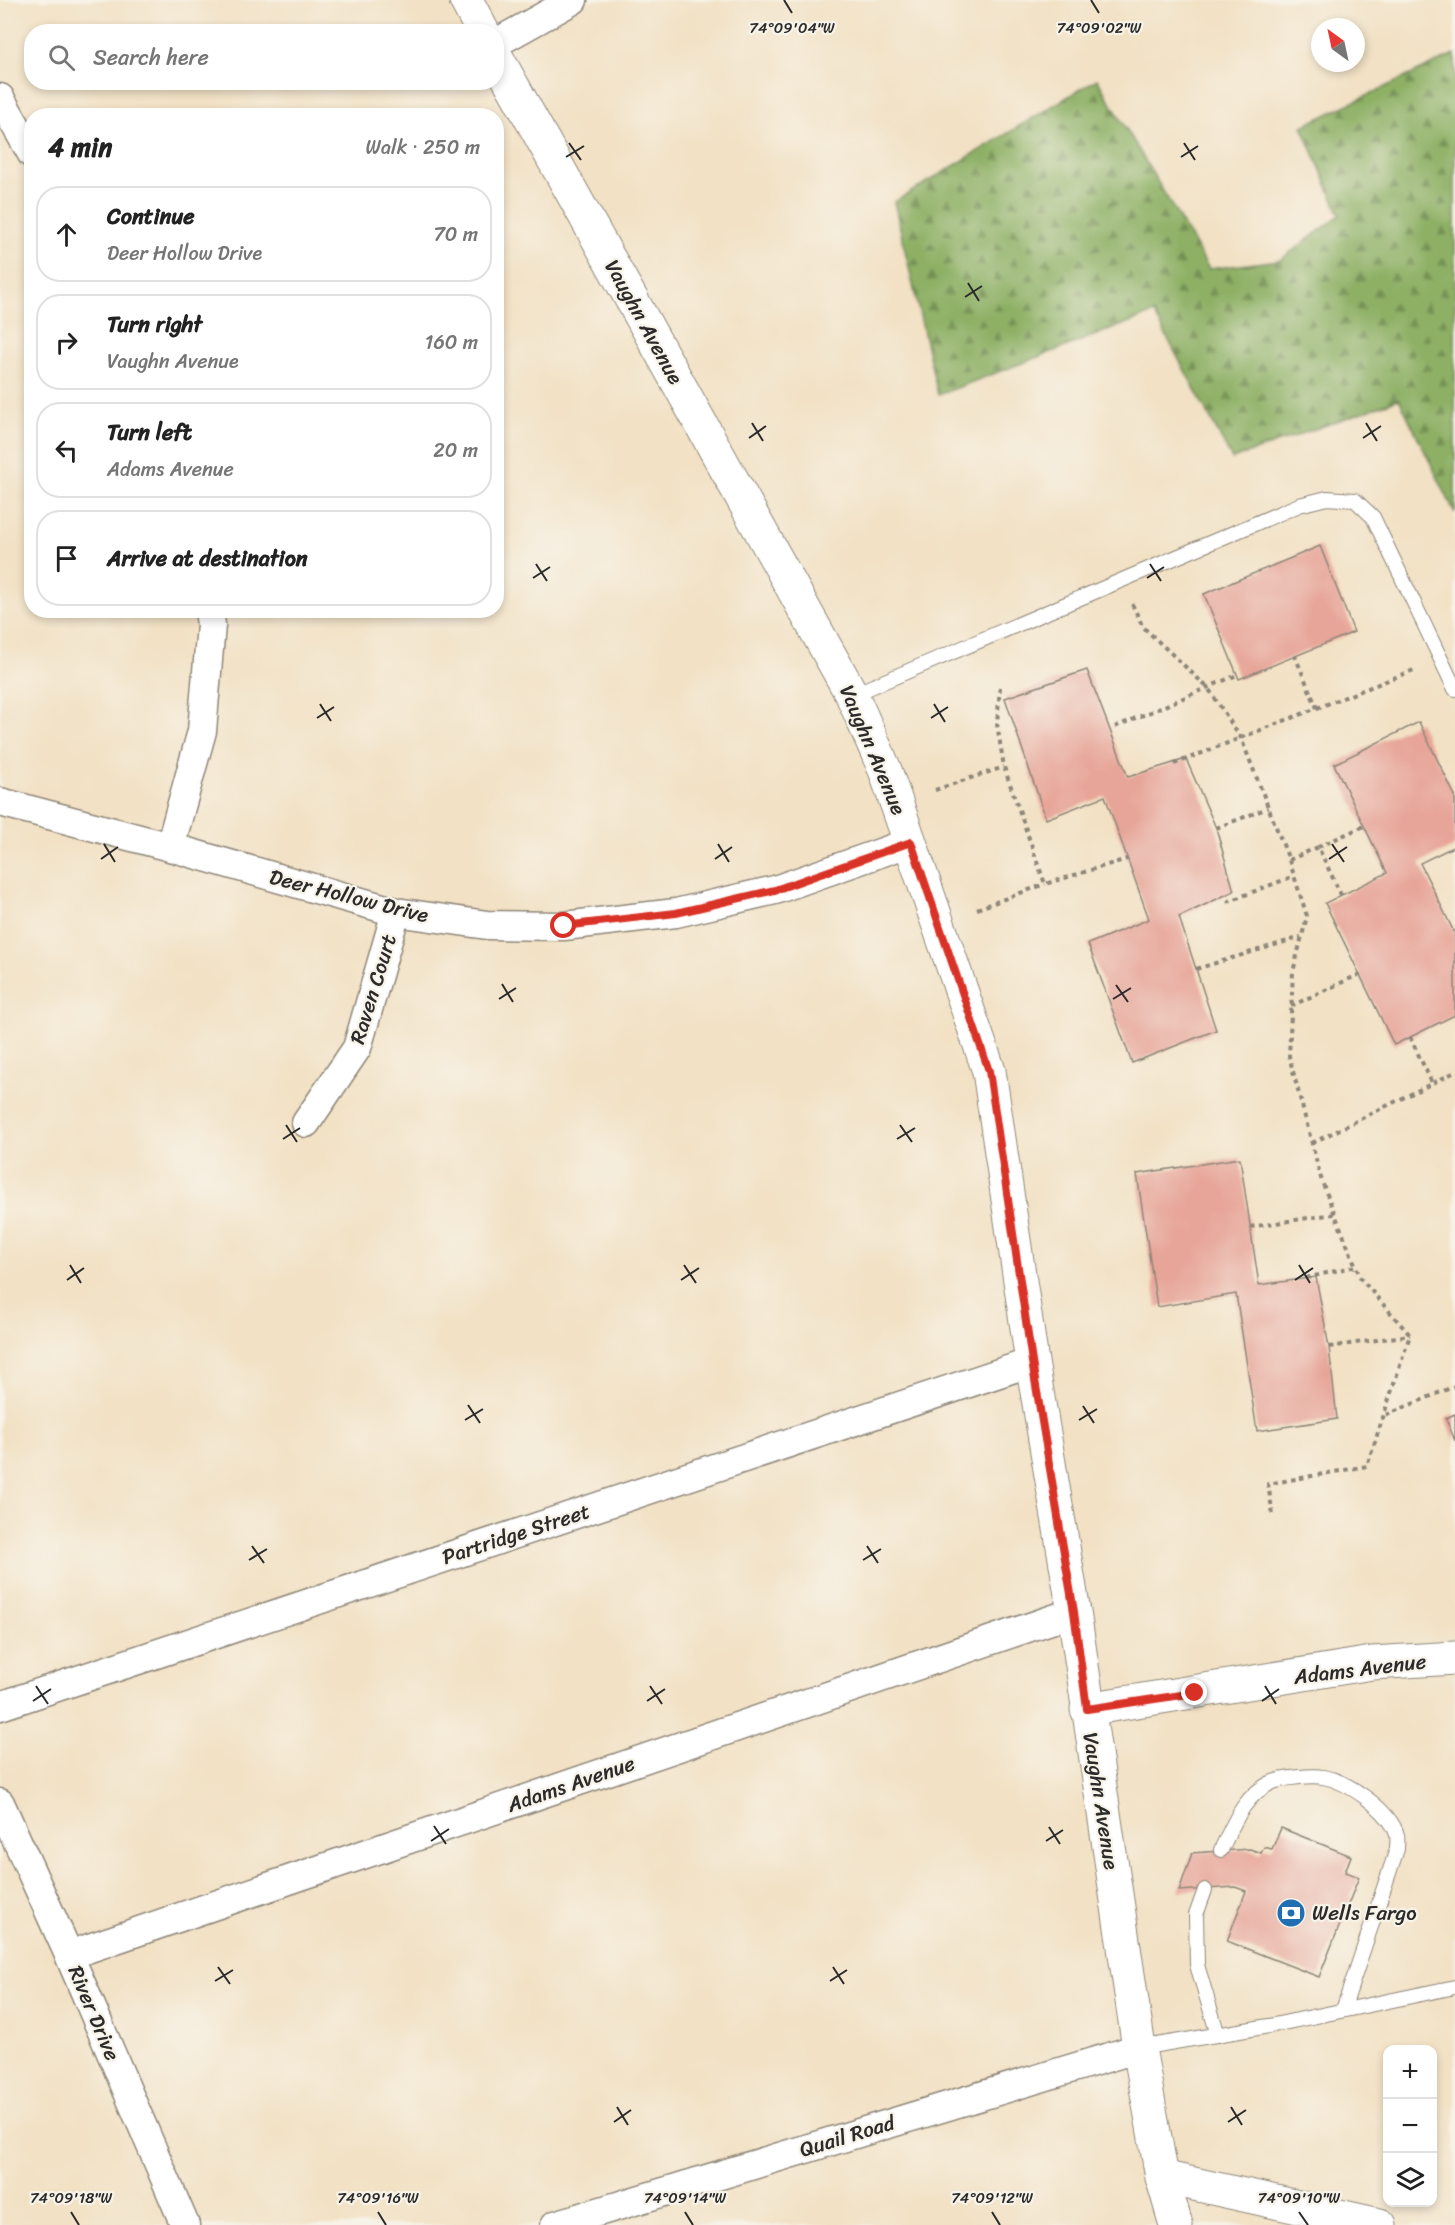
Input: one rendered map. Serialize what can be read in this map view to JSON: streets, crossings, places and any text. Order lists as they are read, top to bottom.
{
  "streets": {
    "main road": ["Vaughn Avenue", "Adams Avenue"],
    "street": [
      "Deer Hollow Drive",
      "Raven Court",
      "Partridge Street",
      "River Drive",
      "Quail Road"
    ]
  },
  "crossings": [
    ["Vaughn Avenue", "Deer Hollow Drive"],
    ["Vaughn Avenue", "Partridge Street"],
    ["Vaughn Avenue", "Adams Avenue"],
    ["Vaughn Avenue", "Quail Road"],
    ["Deer Hollow Drive", "Raven Court"],
    ["Adams Avenue", "River Drive"]
  ],
  "places": {
    "bank": ["Wells Fargo"]
  },
  "north": "top left",
  "page": {
    "search": "Search here",
    "heading": ["4 min", "Walk · 250 m"],
    "list": [
      ["Continue", "Deer Hollow Drive", "70 m"],
      ["Turn right", "Vaughn Avenue", "160 m"],
      ["Turn left", "Adams Avenue", "20 m"],
      "Arrive at destination"
    ],
    "map_buttons": ["+", "−"]
  },
  "coordinates": [
    "74°09'04\"W",
    "74°09'02\"W",
    "74°09'18\"W",
    "74°09'16\"W",
    "74°09'14\"W",
    "74°09'12\"W",
    "74°09'10\"W"
  ]
}
